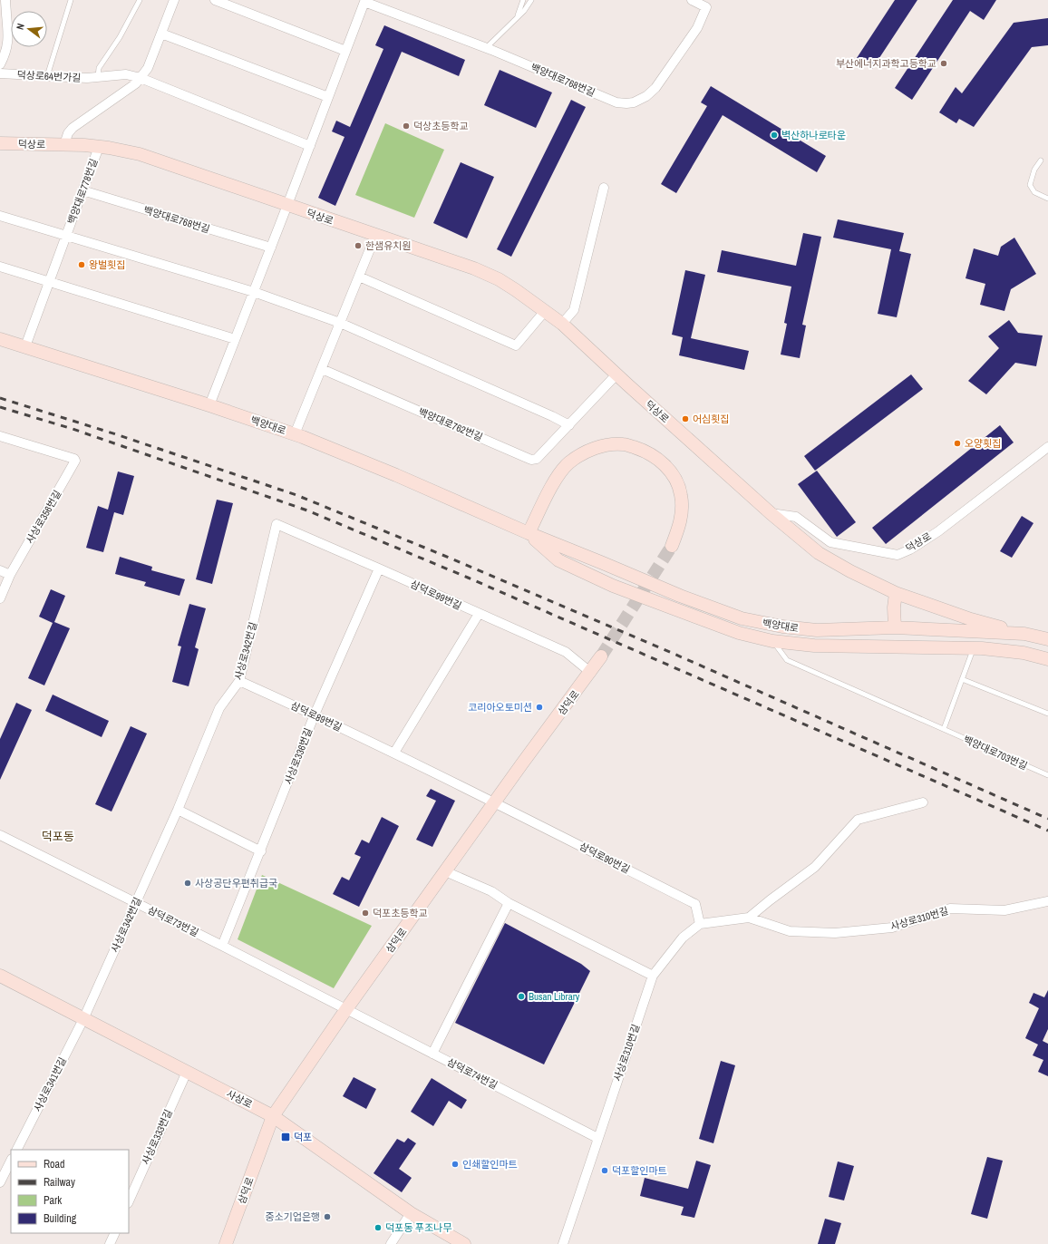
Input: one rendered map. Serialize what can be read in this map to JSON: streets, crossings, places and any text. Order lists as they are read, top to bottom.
{
  "streets": {
    "main road": [
      "덕상로",
      "백양대로",
      "삼덕로",
      "사상로"
    ],
    "street": [
      "덕상로64번가길",
      "백양대로768번길",
      "백양대로778번길",
      "백양대로762번길",
      "사상로356번길",
      "삼덕로99번길",
      "사상로342번길",
      "삼덕로89번길",
      "사상로336번길",
      "삼덕로90번길",
      "사상로310번길",
      "삼덕로73번길",
      "삼덕로74번길",
      "사상로341번길",
      "사상로333번길"
    ],
    "lane": ["백양대로703번길"]
  },
  "crossings": [
    ["백양대로768번길", "덕상로"],
    ["백양대로768번길", "백양대로778번길"],
    ["백양대로768번길", "백양대로"],
    ["덕상로", "백양대로778번길"],
    ["덕상로", "백양대로762번길"],
    ["덕상로", "백양대로"],
    ["백양대로778번길", "백양대로"],
    ["백양대로", "백양대로703번길"],
    ["삼덕로99번길", "사상로342번길"],
    ["삼덕로99번길", "삼덕로"],
    ["삼덕로99번길", "사상로336번길"],
    ["사상로342번길", "삼덕로89번길"],
    ["사상로342번길", "삼덕로73번길"],
    ["사상로342번길", "사상로341번길"],
    ["사상로342번길", "사상로"],
    ["삼덕로", "삼덕로89번길"],
    ["삼덕로", "삼덕로90번길"],
    ["삼덕로", "삼덕로73번길"],
    ["삼덕로", "삼덕로74번길"],
    ["삼덕로", "사상로"],
    ["삼덕로89번길", "사상로336번길"],
    ["삼덕로89번길", "삼덕로90번길"],
    ["사상로336번길", "삼덕로73번길"],
    ["삼덕로90번길", "사상로310번길"],
    ["사상로310번길", "삼덕로74번길"],
    ["삼덕로73번길", "삼덕로74번길"],
    ["사상로341번길", "사상로"],
    ["사상로", "사상로333번길"]
  ],
  "districts": ["덕포동"],
  "places": {
    "other": [
      "부산에너지과학고등학교",
      "덕상초등학교",
      "벽산하나로타운",
      "한샘유치원",
      "왕벌횟집",
      "어심횟집",
      "오양횟집",
      "코리아오토미션",
      "사상공단우편취급국",
      "덕포초등학교",
      "Busan Library",
      "인쇄할인마트",
      "덕포할인마트",
      "중소기업은행",
      "덕포동 푸조나무"
    ],
    "transit": ["덕포"]
  },
  "legend": [
    "Road",
    "Railway",
    "Park",
    "Building"
  ],
  "north": "left"
}
